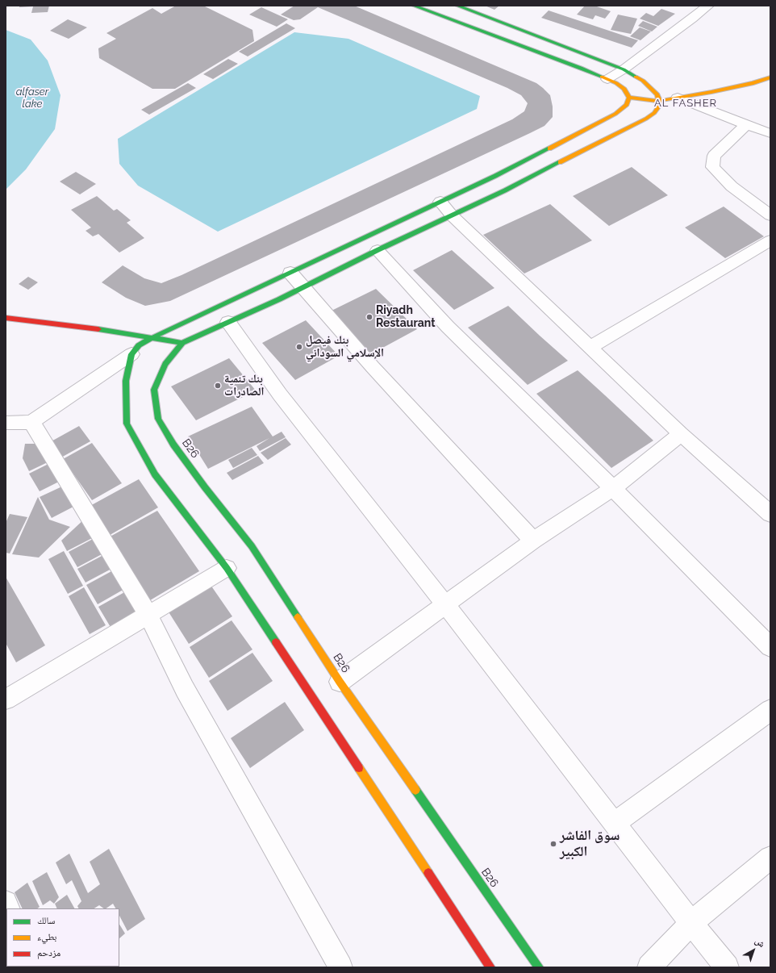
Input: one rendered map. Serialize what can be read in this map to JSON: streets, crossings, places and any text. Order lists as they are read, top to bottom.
{
  "streets": {
    "main road": ["B26"]
  },
  "districts": ["AL FASHER"],
  "water": ["alfaser lake"],
  "places": [
    "Riyadh Restaurant",
    "بنك فيصل الإسلامي السوداني",
    "بنك تنمية الصادرات",
    "سوق الفاشر الكبير"
  ],
  "legend": ["سالك", "بطيء", "مزدحم"],
  "north": "top right"
}
